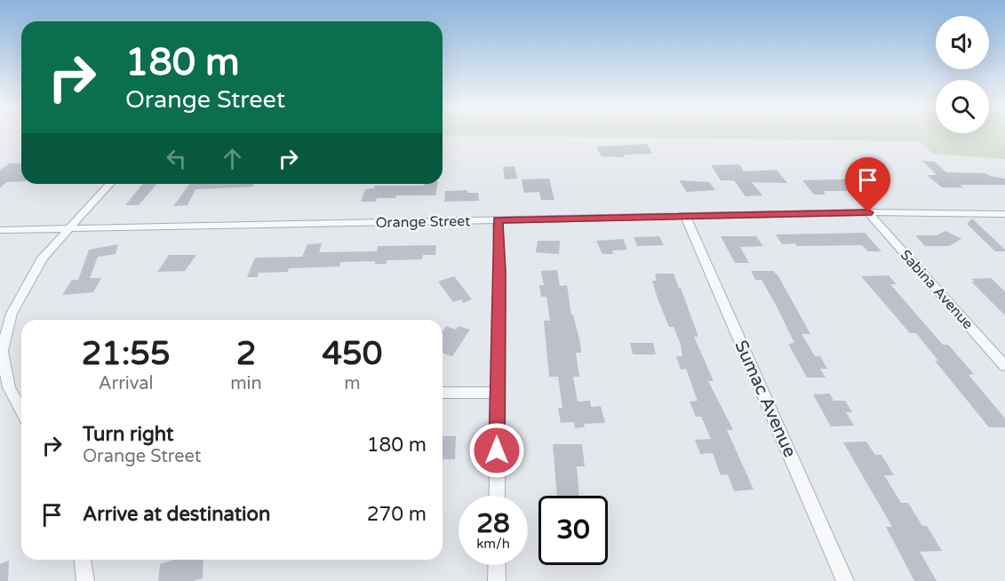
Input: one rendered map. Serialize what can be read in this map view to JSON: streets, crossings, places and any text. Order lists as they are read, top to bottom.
{
  "streets": {
    "street": ["Orange Street", "Sabina Avenue", "Sumac Avenue"]
  },
  "crossings": [
    ["Orange Street", "Sabina Avenue"],
    ["Orange Street", "Sumac Avenue"]
  ],
  "page": {
    "turn": ["180 m", "Orange Street"],
    "eta": [
      "21:55",
      "Arrival",
      "2",
      "min",
      "450",
      "m"
    ],
    "list": [
      {
        "name": "Turn right",
        "note": "Orange Street",
        "value": "180 m"
      },
      {
        "name": "Arrive at destination",
        "value": "270 m"
      }
    ],
    "speed": "28 km/h",
    "limit": "30"
  }
}
